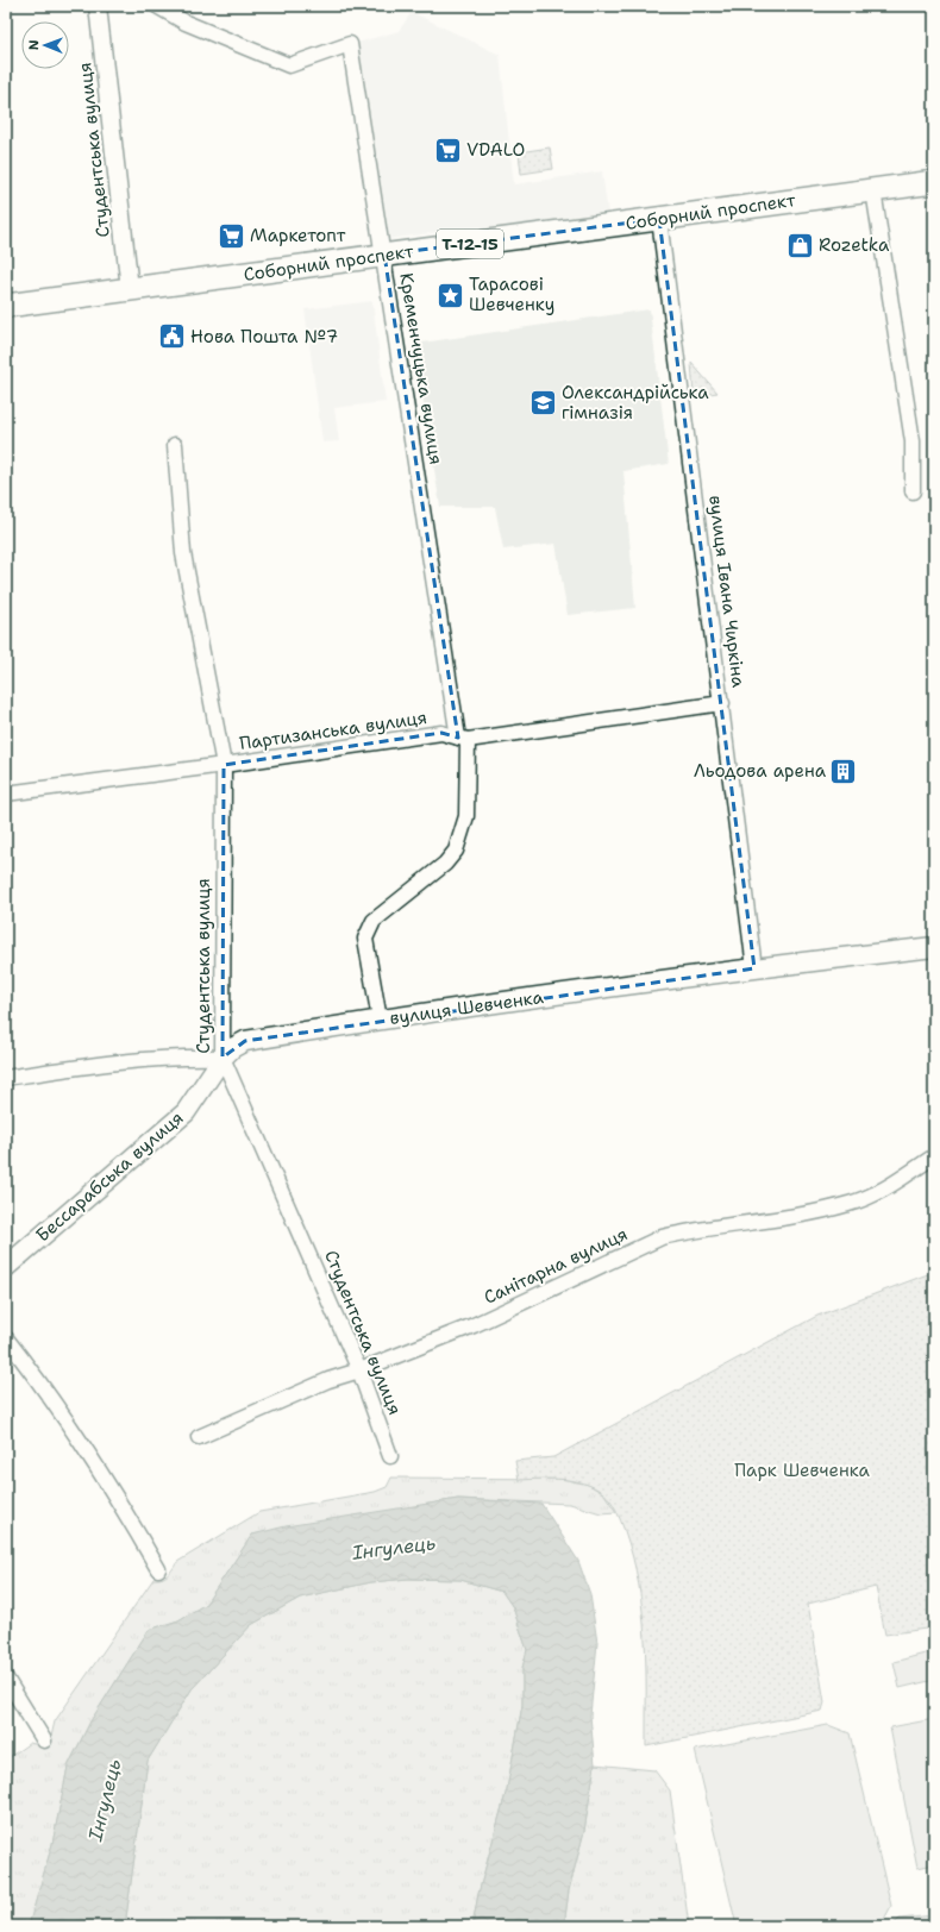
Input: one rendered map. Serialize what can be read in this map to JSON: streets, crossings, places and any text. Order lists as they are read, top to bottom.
{
  "streets": {
    "highway": ["Соборний проспект", "Т-12-15"],
    "main road": ["вулиця Шевченка", "Бессарабська вулиця"],
    "street": [
      "Студентська вулиця",
      "Кременчуцька вулиця",
      "вулиця Івана Чиркіна",
      "Партизанська вулиця",
      "Санітарна вулиця"
    ]
  },
  "crossings": [
    ["Студентська вулиця", "Соборний проспект"],
    ["Студентська вулиця", "Партизанська вулиця"],
    ["Студентська вулиця", "вулиця Шевченка"],
    ["Студентська вулиця", "Бессарабська вулиця"],
    ["Студентська вулиця", "Санітарна вулиця"],
    ["Соборний проспект", "Кременчуцька вулиця"],
    ["Соборний проспект", "вулиця Івана Чиркіна"],
    ["Кременчуцька вулиця", "Партизанська вулиця"],
    ["Кременчуцька вулиця", "вулиця Шевченка"],
    ["вулиця Івана Чиркіна", "Партизанська вулиця"],
    ["вулиця Івана Чиркіна", "вулиця Шевченка"],
    ["вулиця Шевченка", "Бессарабська вулиця"]
  ],
  "water": ["Інгулець"],
  "parks": ["Парк Шевченка"],
  "places": {
    "supermarket": ["VDALO", "Маркетопт"],
    "shop": ["Rozetka"],
    "place": ["Тарасові Шевченку"],
    "public building": ["Нова Пошта №7"],
    "school or university": ["Олександрійська гімназія"],
    "building": ["Льодова арена"]
  },
  "north": "left"
}
